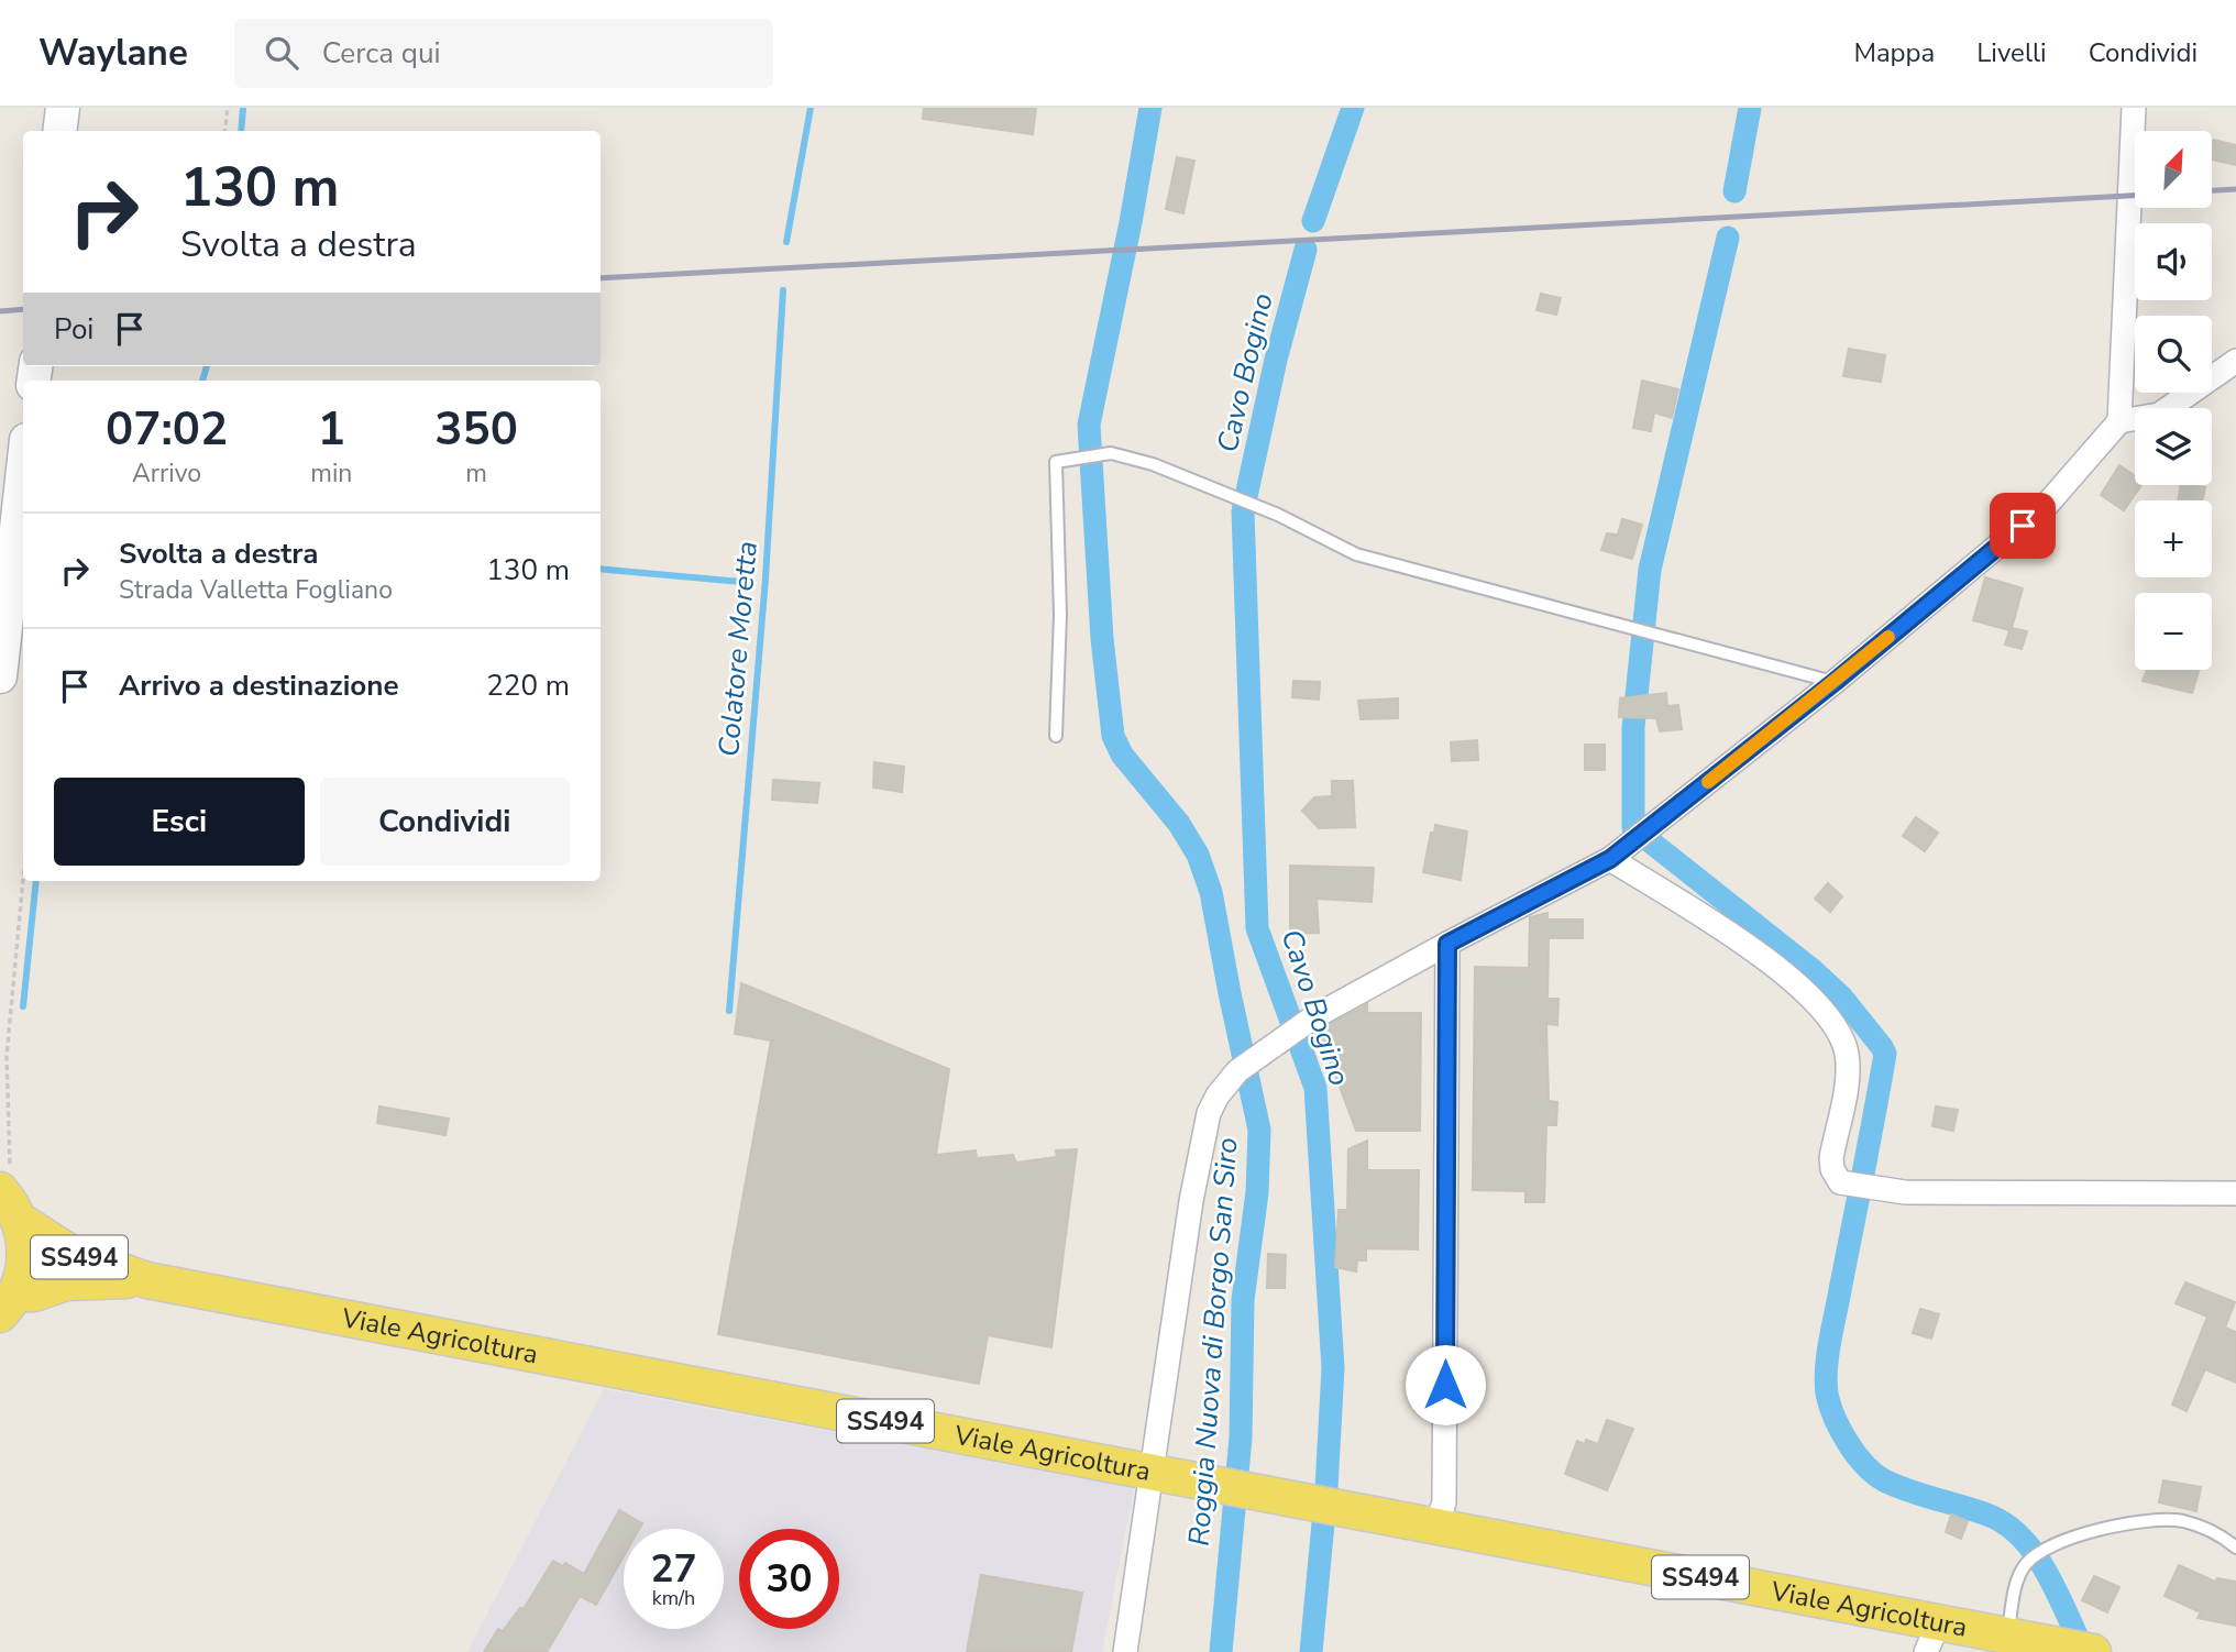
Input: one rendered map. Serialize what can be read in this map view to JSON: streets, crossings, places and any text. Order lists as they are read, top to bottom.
{
  "streets": {
    "main road": ["SS494", "Viale Agricoltura"]
  },
  "water": ["Cavo Bogino", "Colatore Moretta", "Roggia Nuova di Borgo San Siro"],
  "north": "top right",
  "page": {
    "header": "Waylane",
    "search": "Cerca qui",
    "nav": ["Mappa", "Livelli", "Condividi"],
    "map_buttons": ["+", "−"],
    "turn": ["130 m", "Svolta a destra"],
    "then": "Poi",
    "eta": [
      "07:02",
      "Arrivo",
      "1",
      "min",
      "350",
      "m"
    ],
    "list": [
      {
        "name": "Svolta a destra",
        "note": "Strada Valletta Fogliano",
        "value": "130 m"
      },
      {
        "name": "Arrivo a destinazione",
        "value": "220 m"
      }
    ],
    "buttons": ["Esci", "Condividi"],
    "speed": "27 km/h",
    "limit": "30"
  }
}
